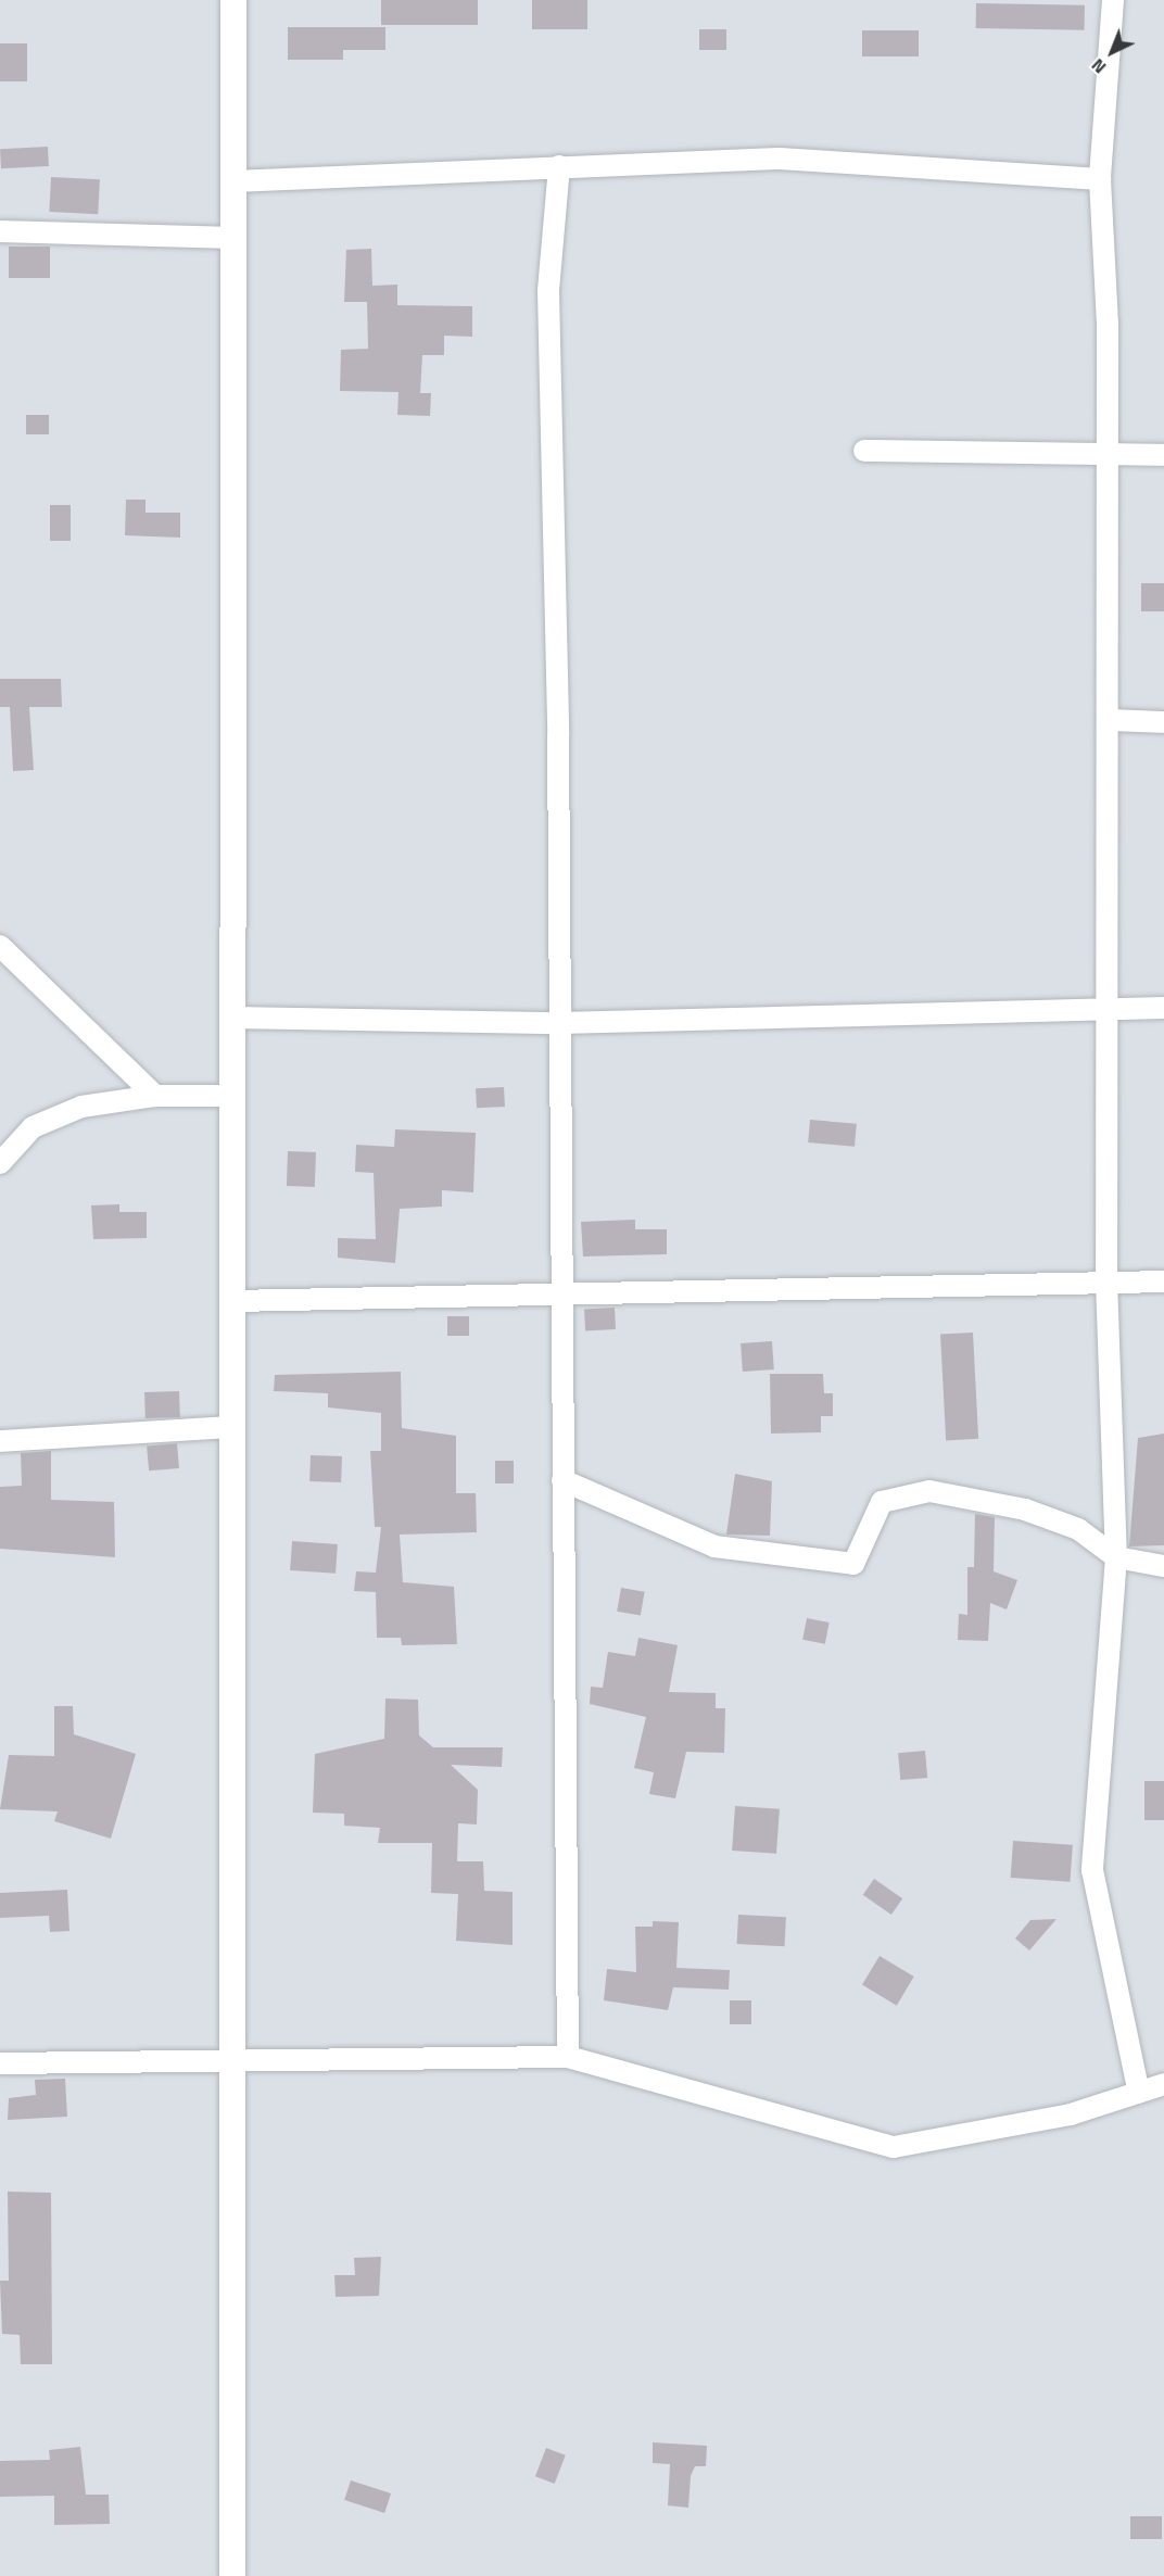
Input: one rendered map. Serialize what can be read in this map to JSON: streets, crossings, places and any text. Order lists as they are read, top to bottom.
{
  "north": "bottom left"
}
